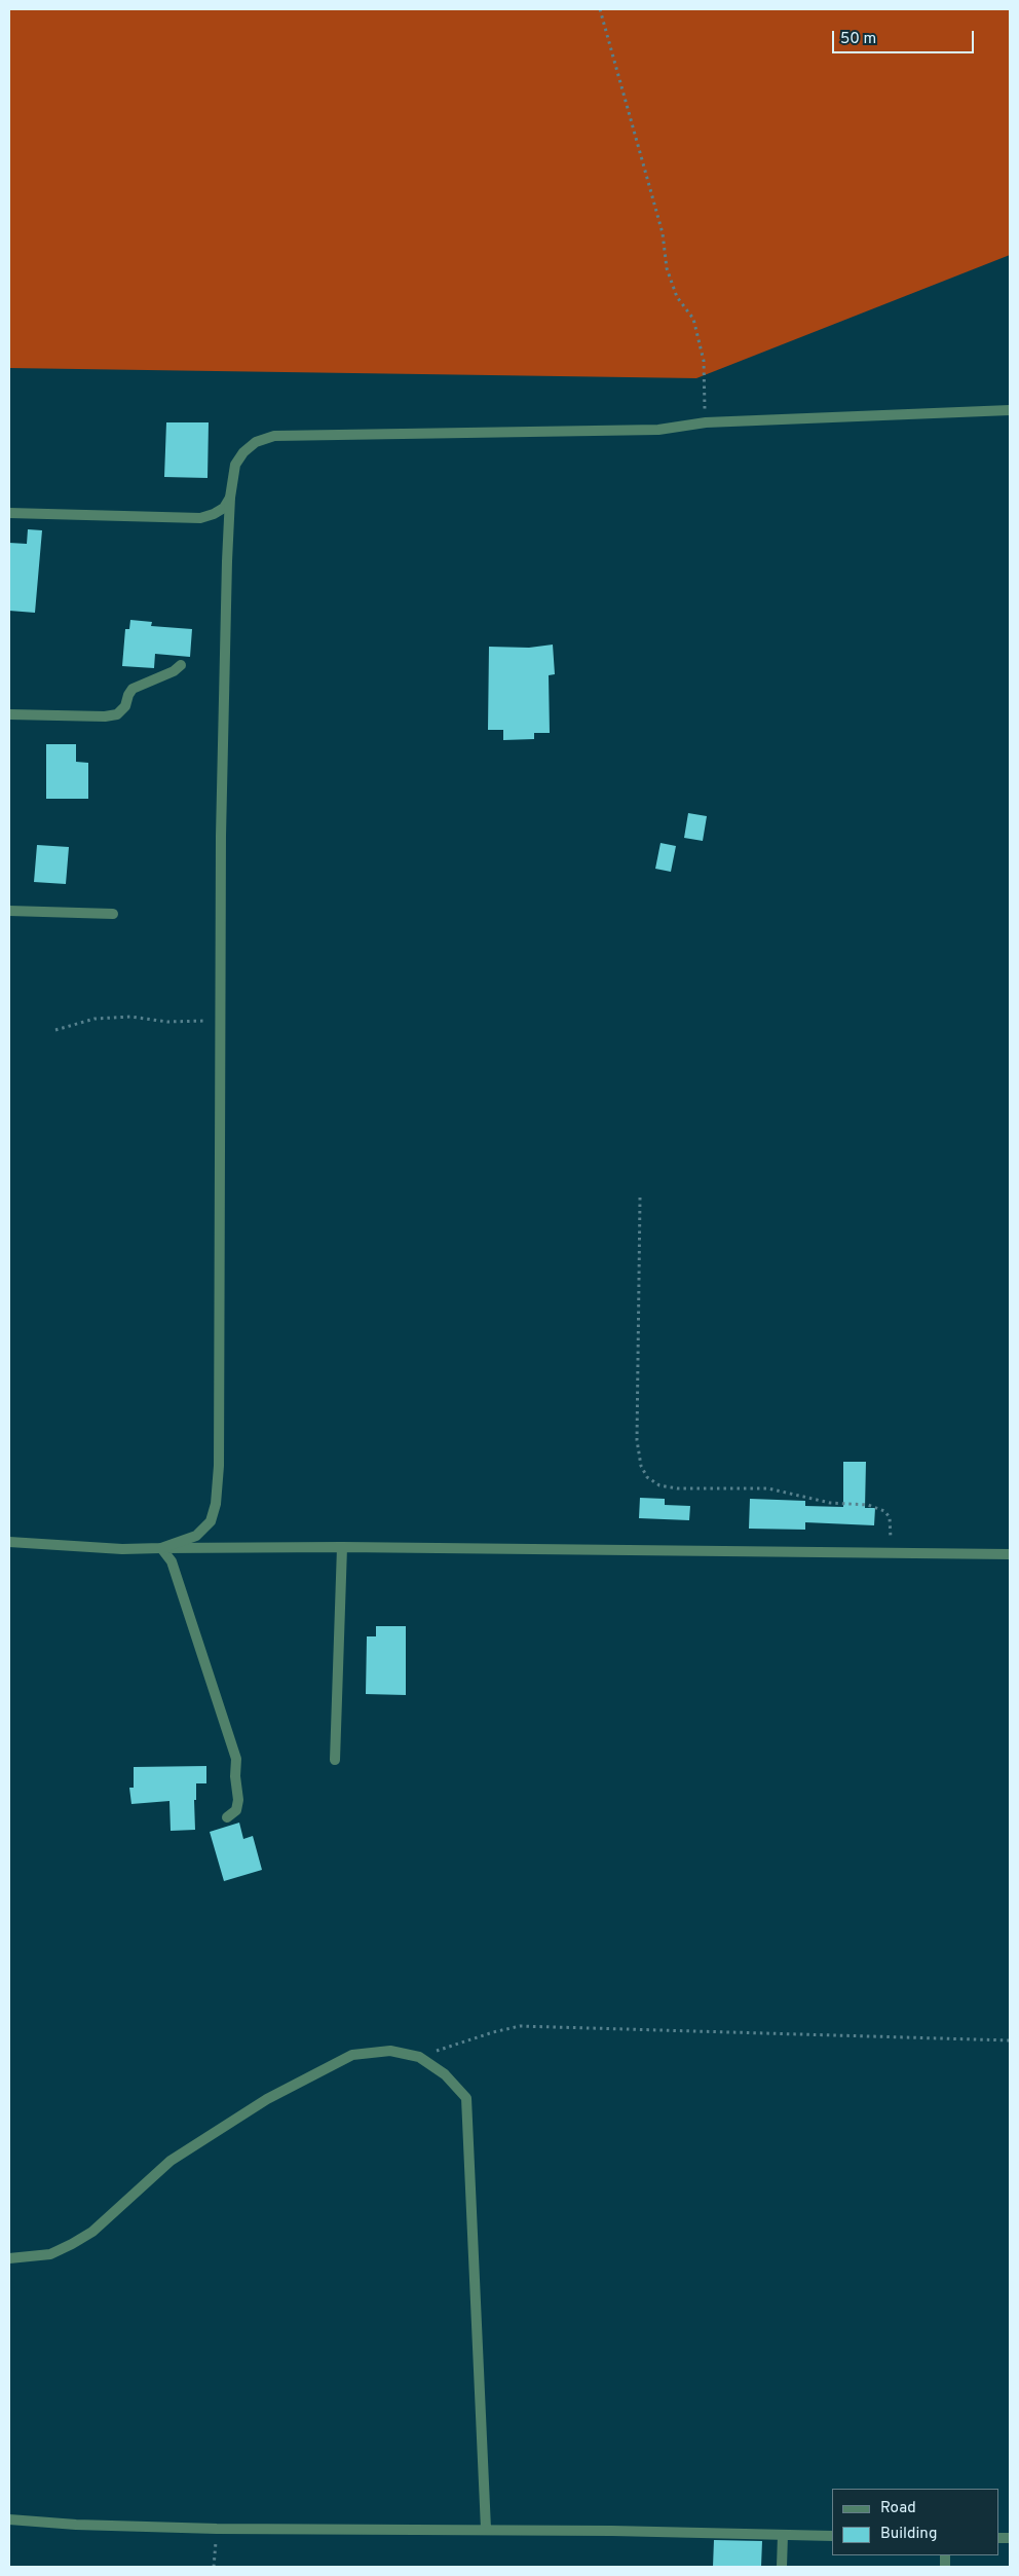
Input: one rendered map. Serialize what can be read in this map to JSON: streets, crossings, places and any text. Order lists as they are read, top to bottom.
{
  "legend": ["Road", "Building"],
  "scale_bar": "50 m"
}
